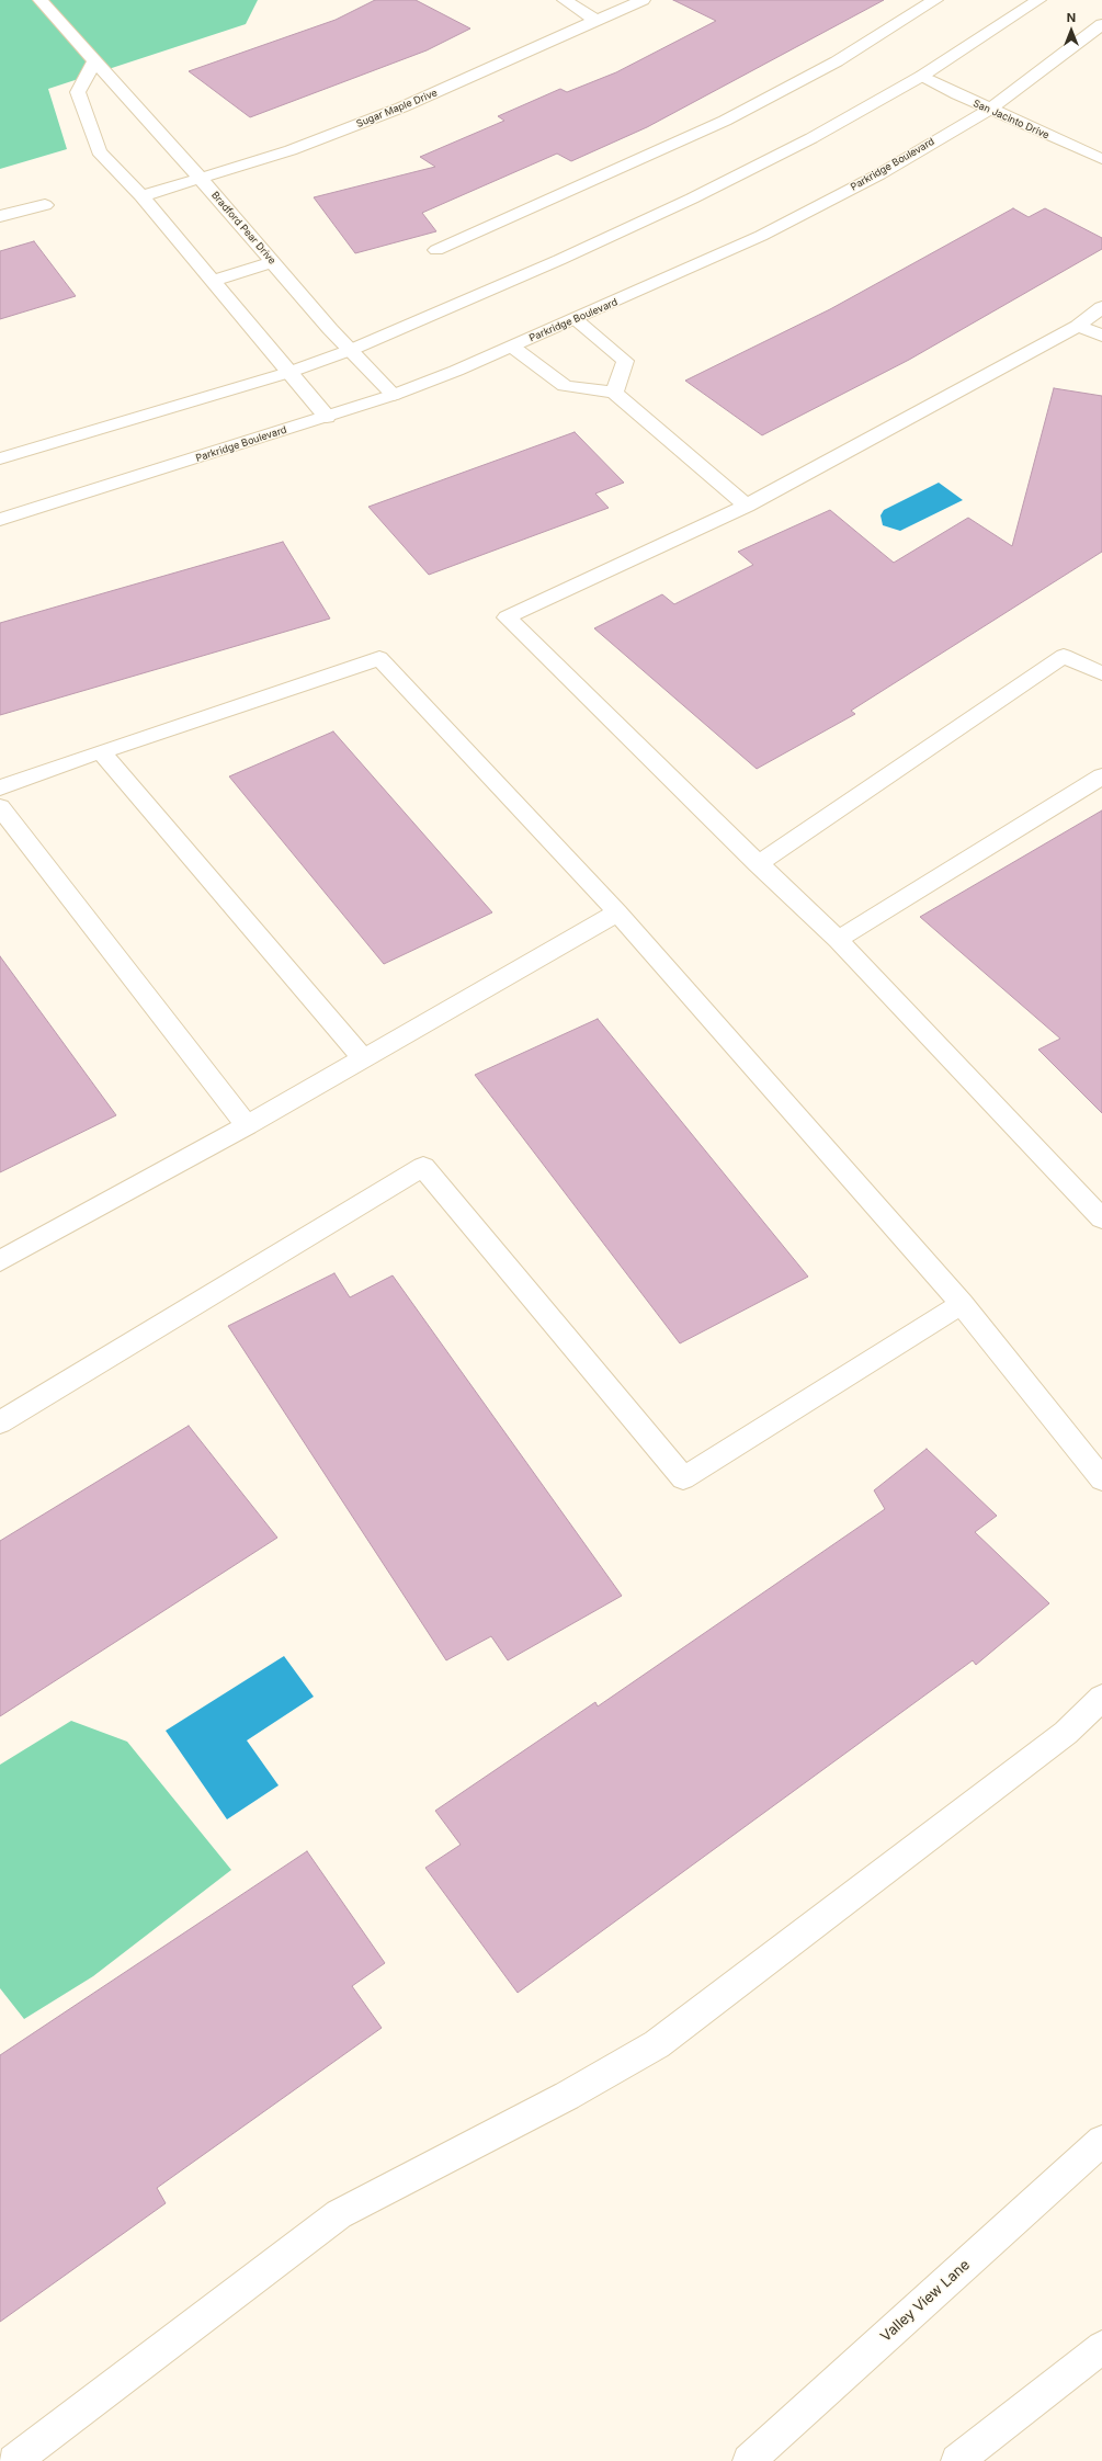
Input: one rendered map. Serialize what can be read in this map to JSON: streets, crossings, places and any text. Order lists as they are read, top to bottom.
{
  "streets": {
    "main road": [
      "Sugar Maple Drive",
      "San Jacinto Drive",
      "Parkridge Boulevard",
      "Bradford Pear Drive",
      "Valley View Lane"
    ]
  },
  "crossings": [
    ["Sugar Maple Drive", "Bradford Pear Drive"],
    ["San Jacinto Drive", "Parkridge Boulevard"],
    ["Parkridge Boulevard", "Bradford Pear Drive"]
  ],
  "north": "top"
}
